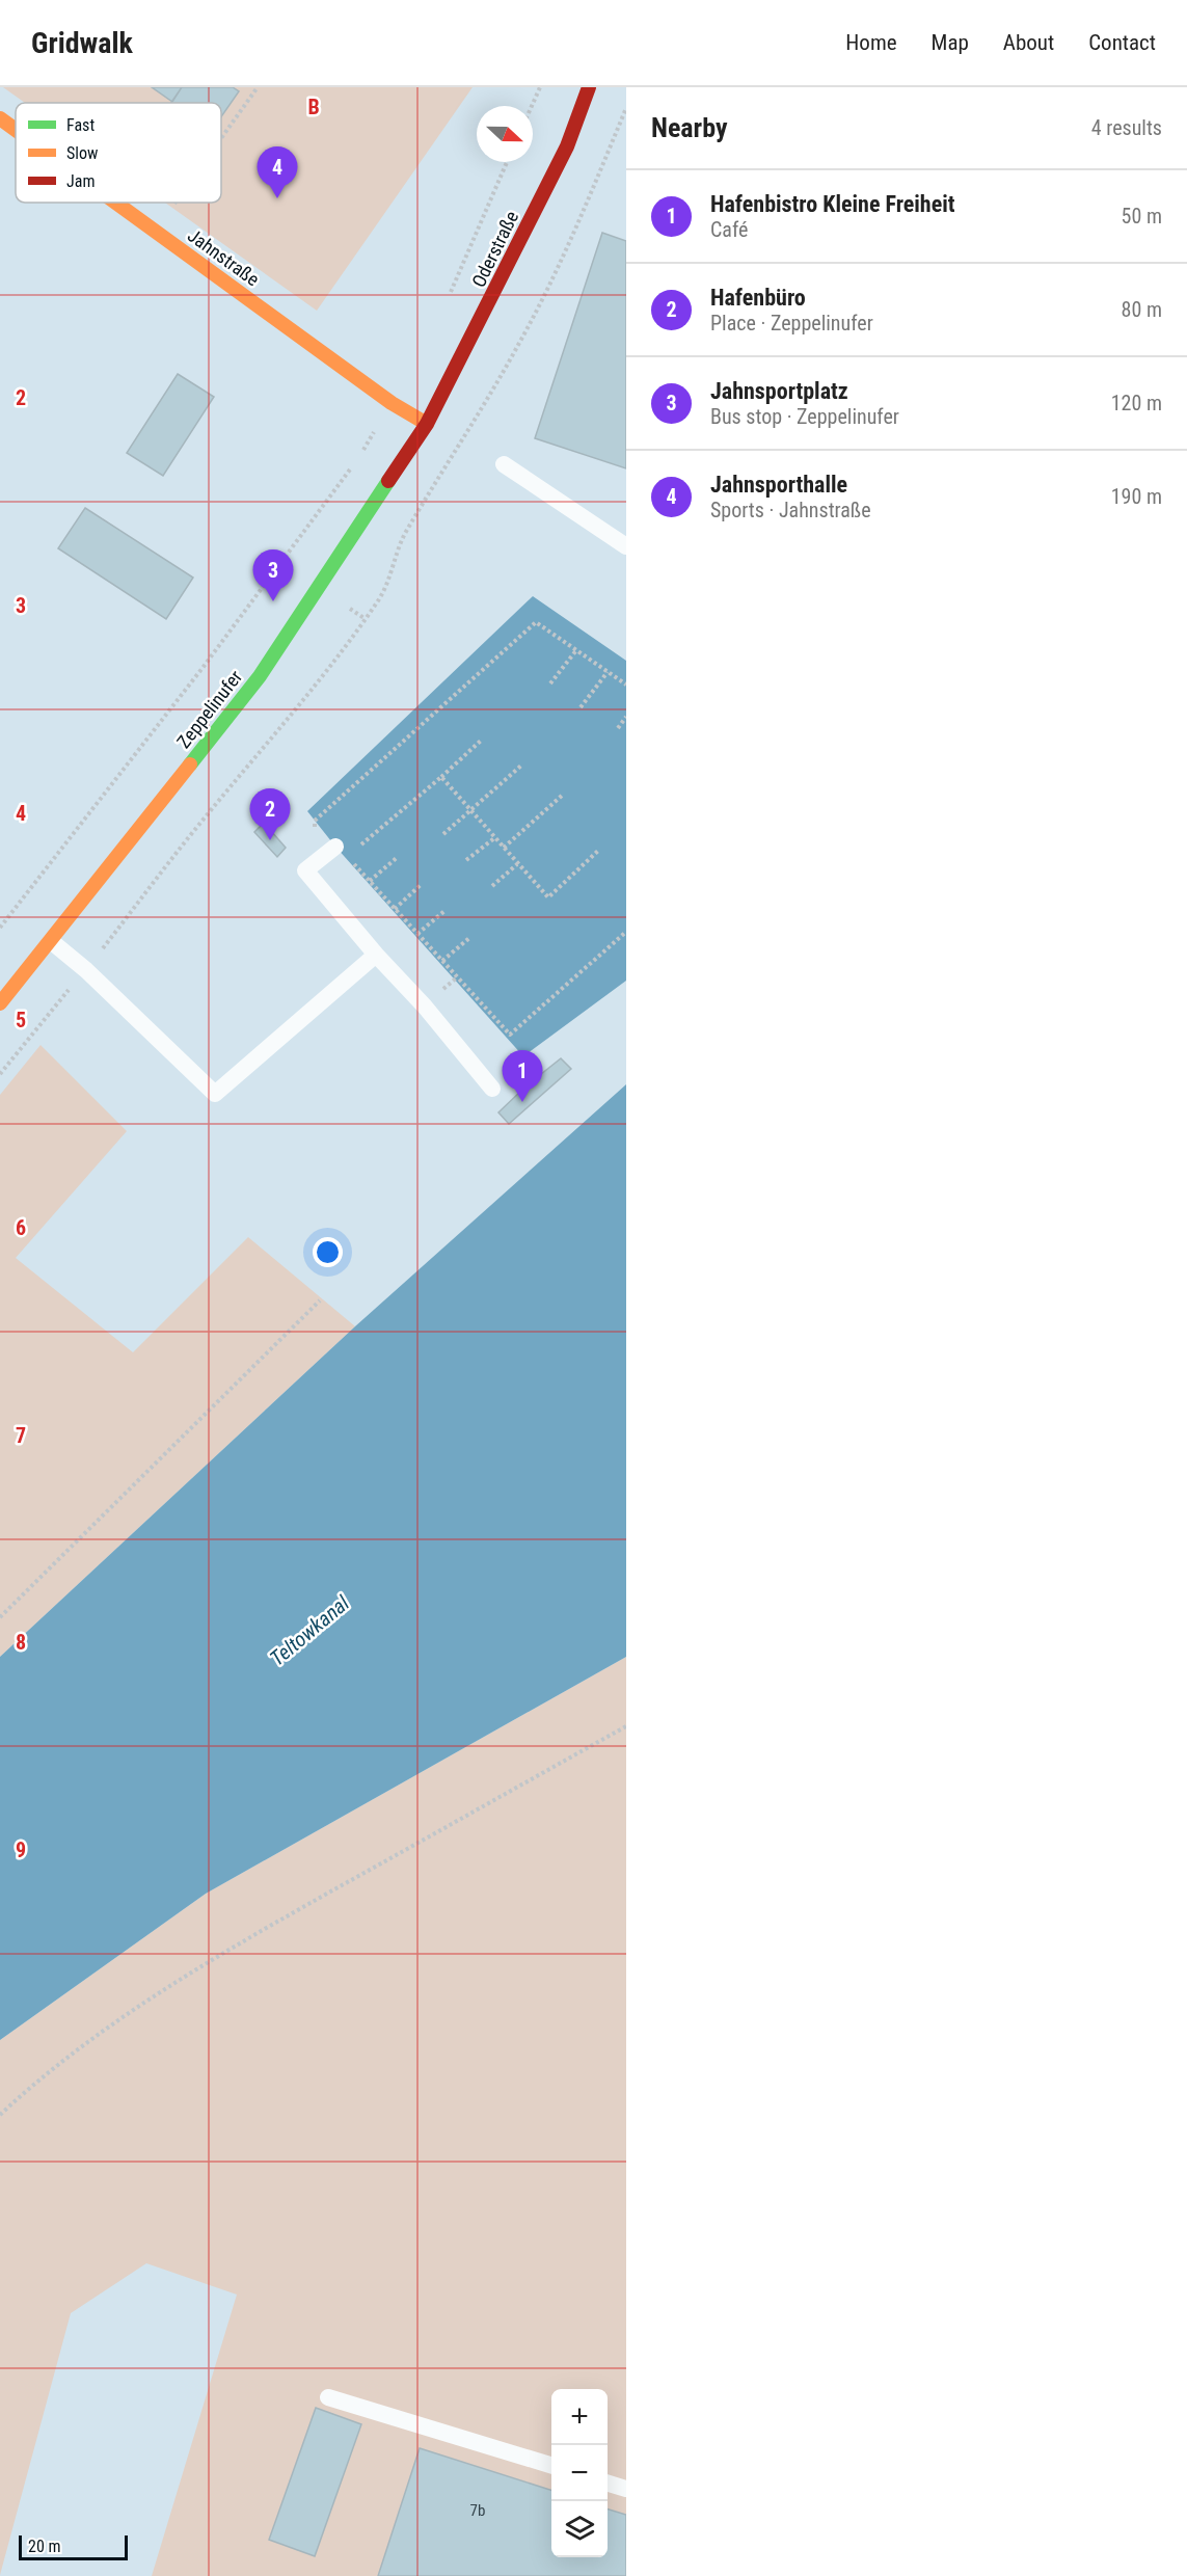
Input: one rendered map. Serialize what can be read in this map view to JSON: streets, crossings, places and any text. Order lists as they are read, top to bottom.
{
  "streets": {
    "main road": ["Oderstraße", "Jahnstraße", "Zeppelinufer"]
  },
  "crossings": [
    ["Oderstraße", "Jahnstraße"],
    ["Oderstraße", "Zeppelinufer"],
    ["Jahnstraße", "Zeppelinufer"]
  ],
  "water": ["Teltowkanal"],
  "house_numbers": ["7b"],
  "legend": ["Fast", "Slow", "Jam"],
  "scale_bar": "20 m",
  "north": "right",
  "page": {
    "header": "Gridwalk",
    "nav": [
      "Home",
      "Map",
      "About",
      "Contact"
    ],
    "heading": ["Nearby", "4 results"],
    "pins": [
      "4",
      "3",
      "2",
      "1"
    ],
    "list": [
      {
        "mark": "1",
        "name": "Hafenbistro Kleine Freiheit",
        "note": "Café",
        "value": "50 m"
      },
      {
        "mark": "2",
        "name": "Hafenbüro",
        "note": "Place · Zeppelinufer",
        "value": "80 m"
      },
      {
        "mark": "3",
        "name": "Jahnsportplatz",
        "note": "Bus stop · Zeppelinufer",
        "value": "120 m"
      },
      {
        "mark": "4",
        "name": "Jahnsporthalle",
        "note": "Sports · Jahnstraße",
        "value": "190 m"
      }
    ],
    "map_buttons": ["+", "−"],
    "scale": "20 m"
  },
  "grid": {
    "columns": ["B"],
    "rows": [
      "2",
      "3",
      "4",
      "5",
      "6",
      "7",
      "8",
      "9"
    ]
  }
}
